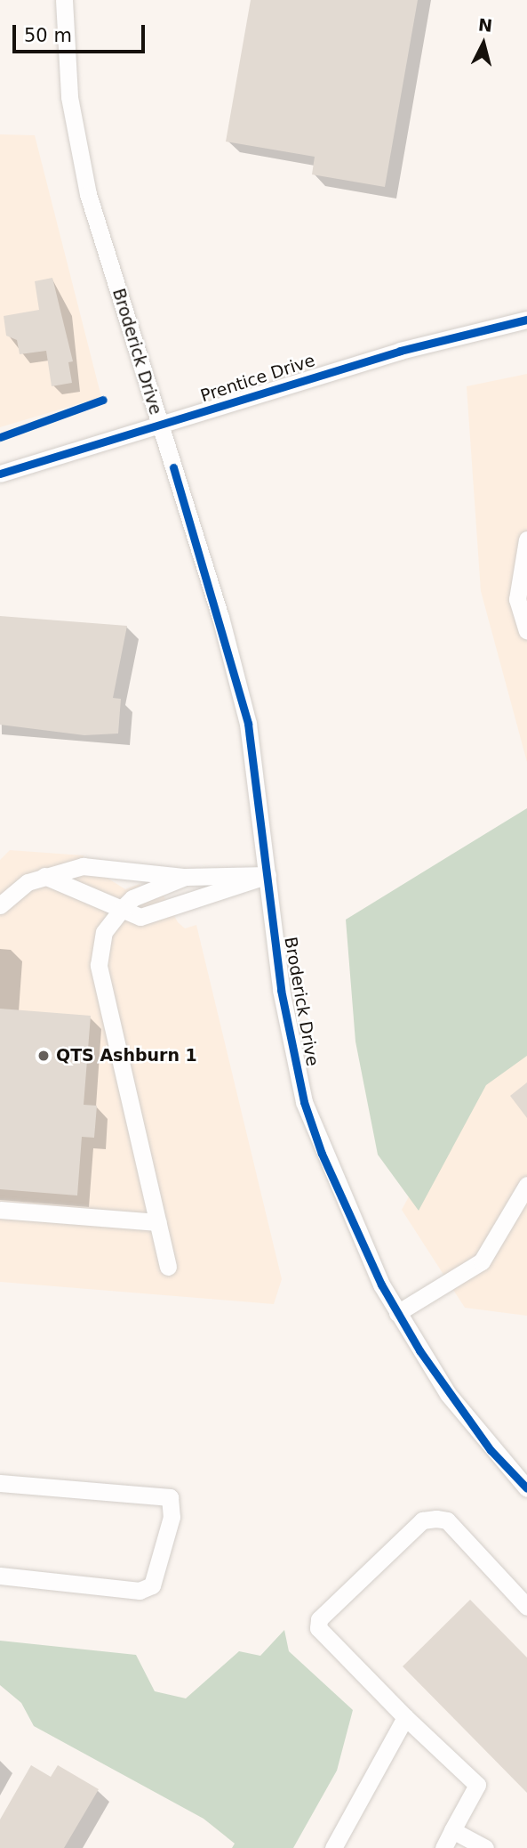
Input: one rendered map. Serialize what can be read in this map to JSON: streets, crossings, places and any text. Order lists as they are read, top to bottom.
{
  "streets": {
    "street": ["Broderick Drive", "Prentice Drive"]
  },
  "crossings": [
    ["Broderick Drive", "Prentice Drive"]
  ],
  "places": ["QTS Ashburn 1"],
  "scale_bar": "50 m",
  "north": "top"
}
